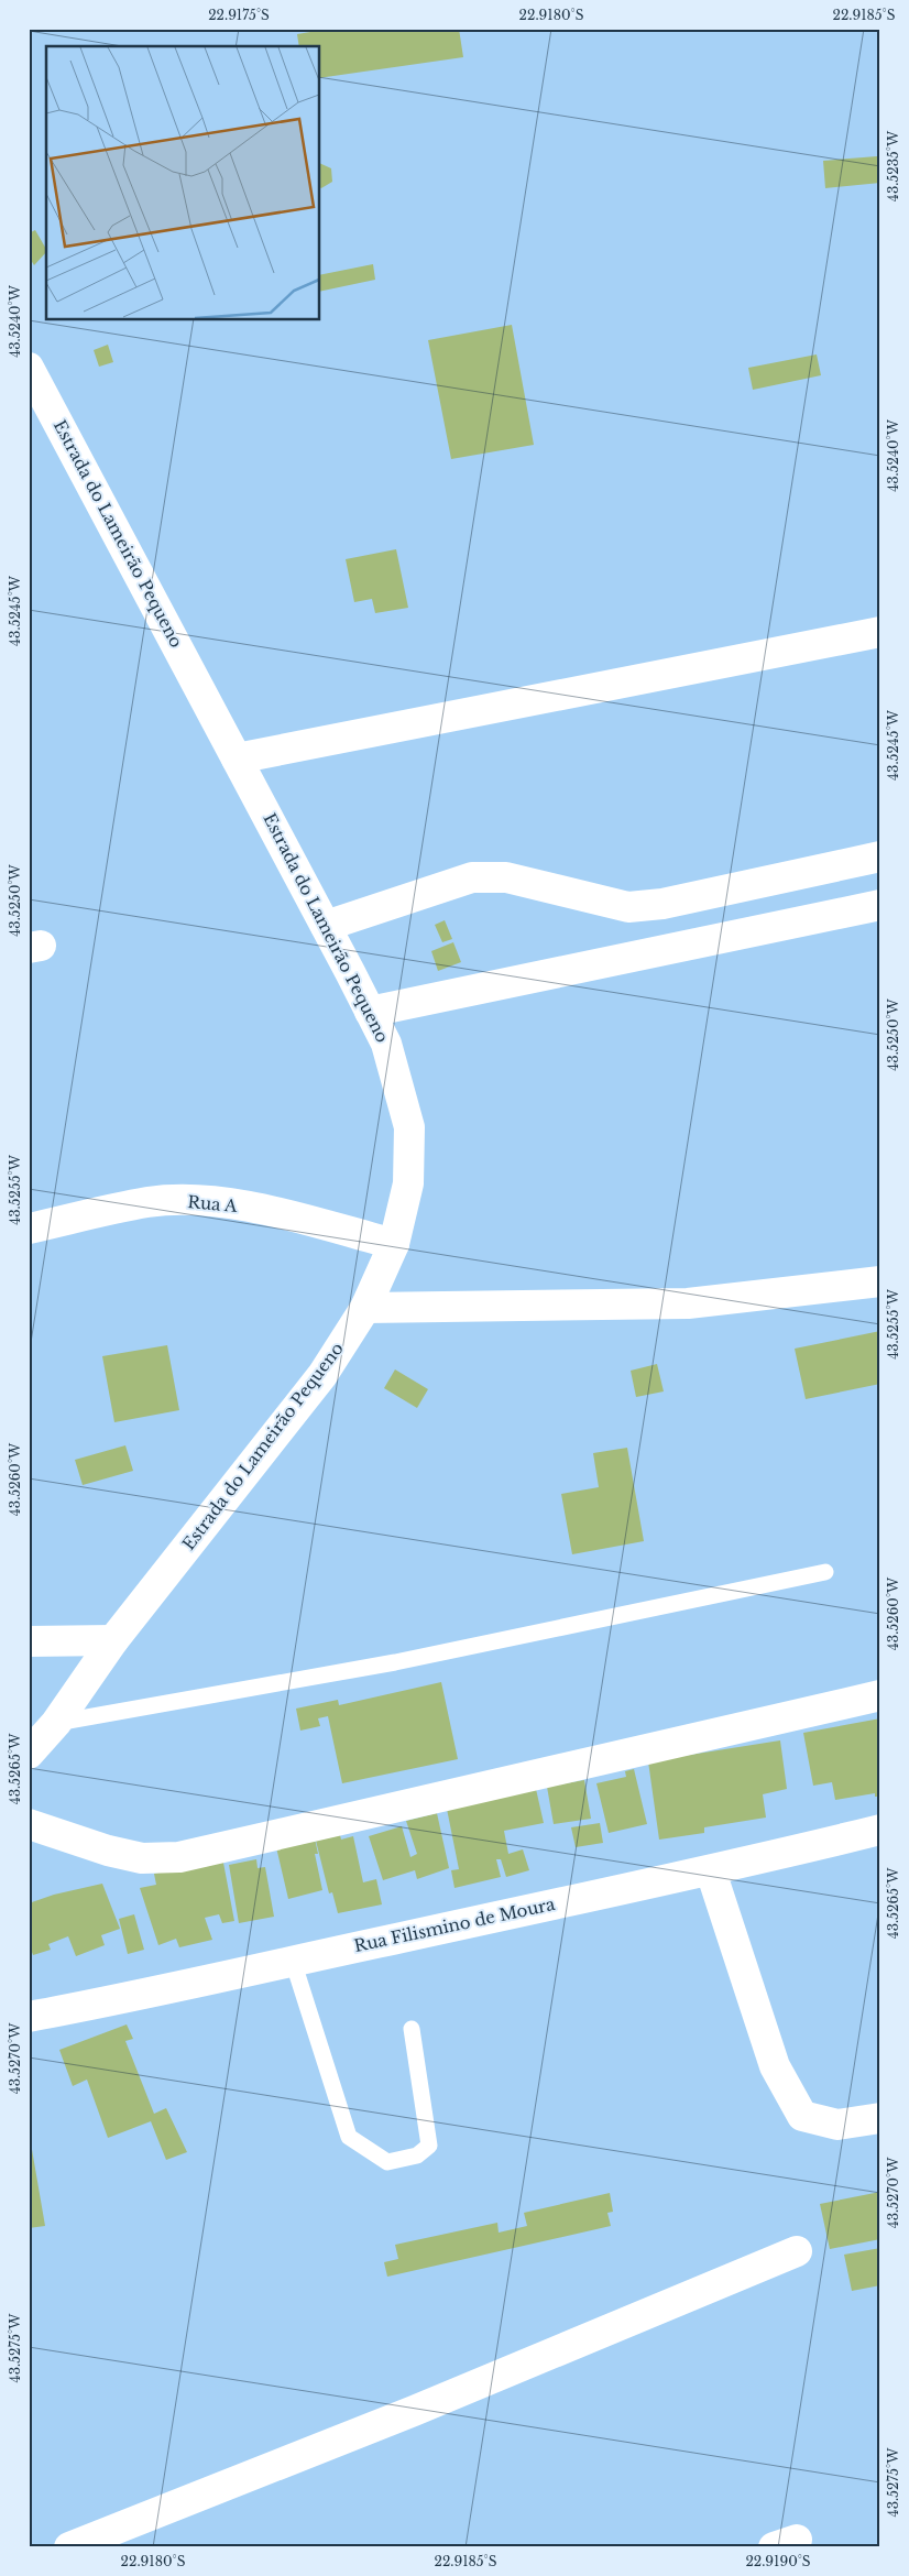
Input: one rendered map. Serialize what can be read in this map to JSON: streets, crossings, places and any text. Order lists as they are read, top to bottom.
{
  "streets": {
    "street": ["Estrada do Lameirão Pequeno", "Rua A", "Rua Filismino de Moura"]
  },
  "crossings": [
    ["Estrada do Lameirão Pequeno", "Rua A"]
  ],
  "coordinates": [
    "22.9175°S",
    "22.9180°S",
    "22.9185°S",
    "43.5235°W",
    "43.5240°W",
    "43.5245°W",
    "43.5250°W",
    "43.5255°W",
    "43.5260°W",
    "43.5265°W",
    "43.5270°W",
    "43.5275°W",
    "22.9190°S"
  ]
}
